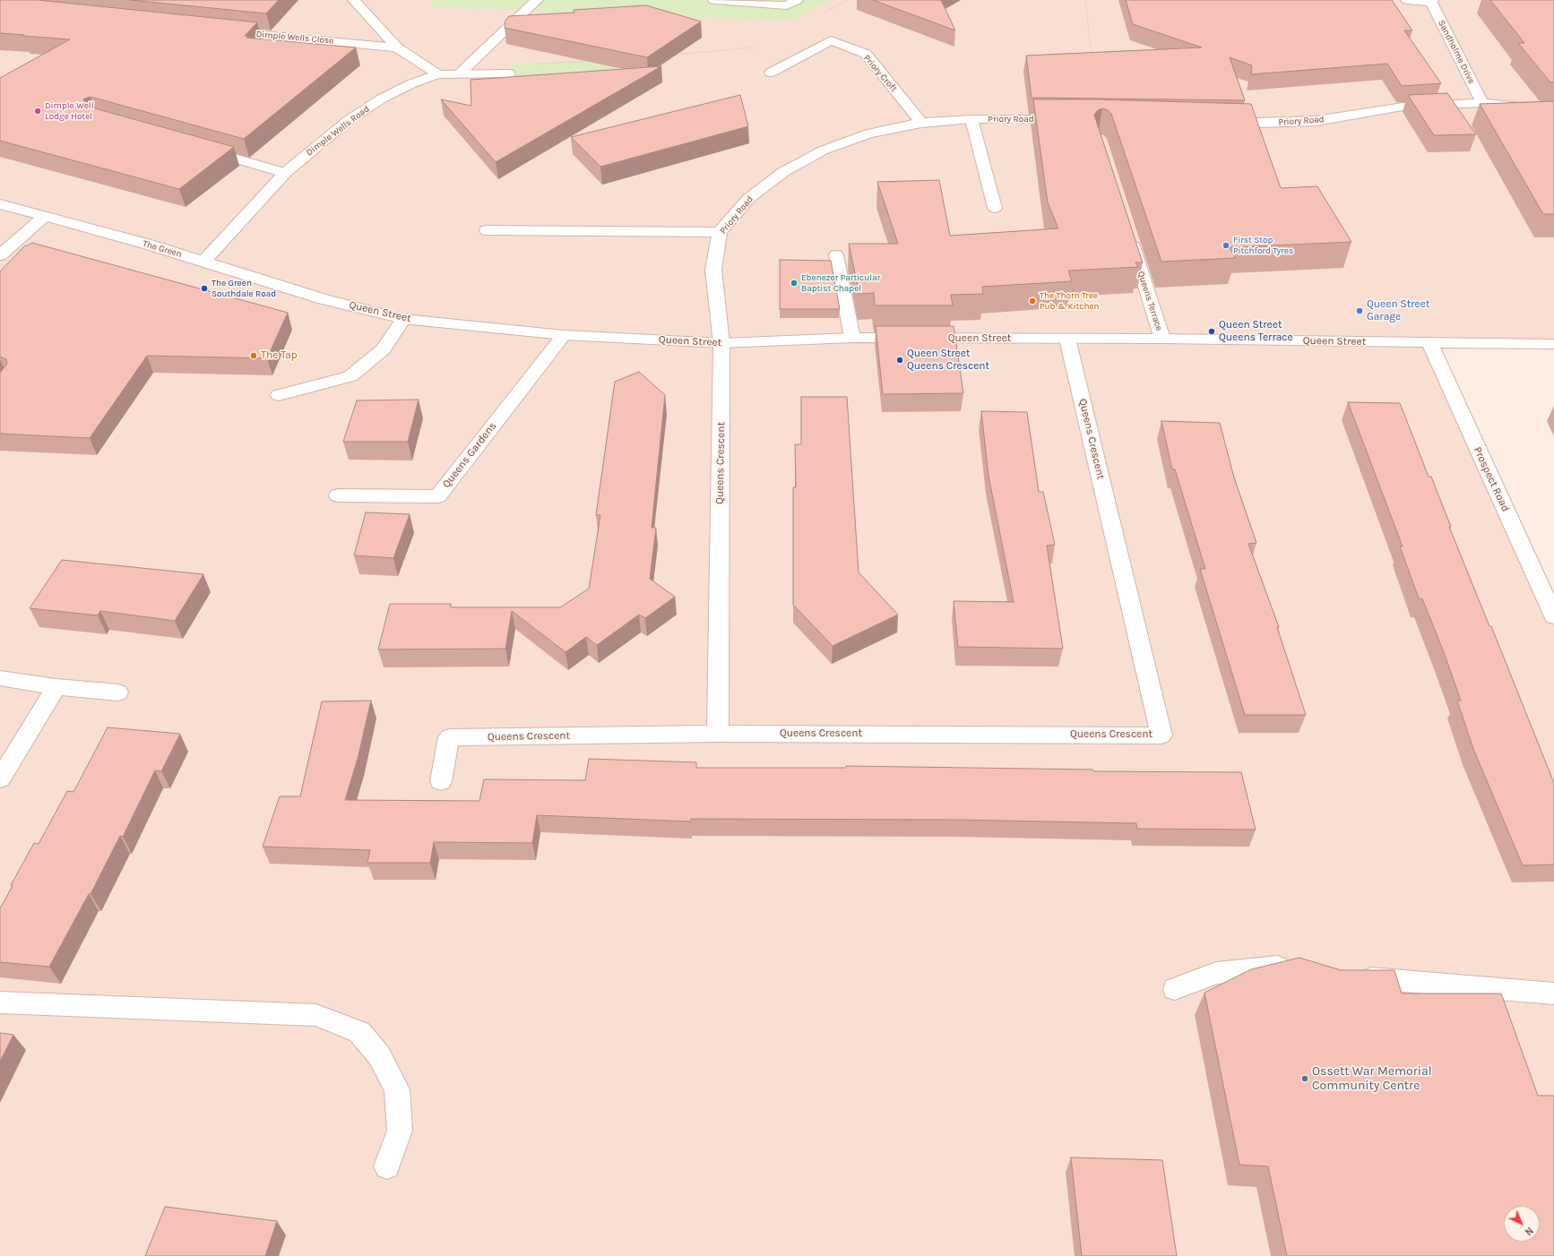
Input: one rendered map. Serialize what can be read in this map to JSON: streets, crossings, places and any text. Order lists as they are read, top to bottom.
{
  "streets": {
    "street": [
      "Dimple Wells Close",
      "Sandholme Drive",
      "Priory Croft",
      "Priory Road",
      "Dimple Wells Road",
      "The Green",
      "Queens Terrace",
      "Queen Street",
      "Queens Crescent",
      "Queens Gardens",
      "Prospect Road"
    ]
  },
  "crossings": [
    ["Sandholme Drive", "Priory Road"],
    ["Priory Croft", "Priory Road"],
    ["Priory Road", "Queen Street"],
    ["Priory Road", "Queens Crescent"],
    ["Dimple Wells Road", "The Green"],
    ["The Green", "Queen Street"],
    ["Queens Terrace", "Queen Street"],
    ["Queen Street", "Queens Crescent"],
    ["Queen Street", "Queens Gardens"],
    ["Queen Street", "Prospect Road"]
  ],
  "places": [
    "Dimple Well Lodge Hotel",
    "First Stop Pitchford Tyres",
    "Ebenezer Particular Baptist Chapel",
    "The Green Southdale Road",
    "The Thorn Tree Pub & Kitchen",
    "Queen Street Garage",
    "Queen Street Queens Terrace",
    "The Tap",
    "Queen Street Queens Crescent",
    "Ossett War Memorial Community Centre"
  ],
  "north": "bottom right"
}
